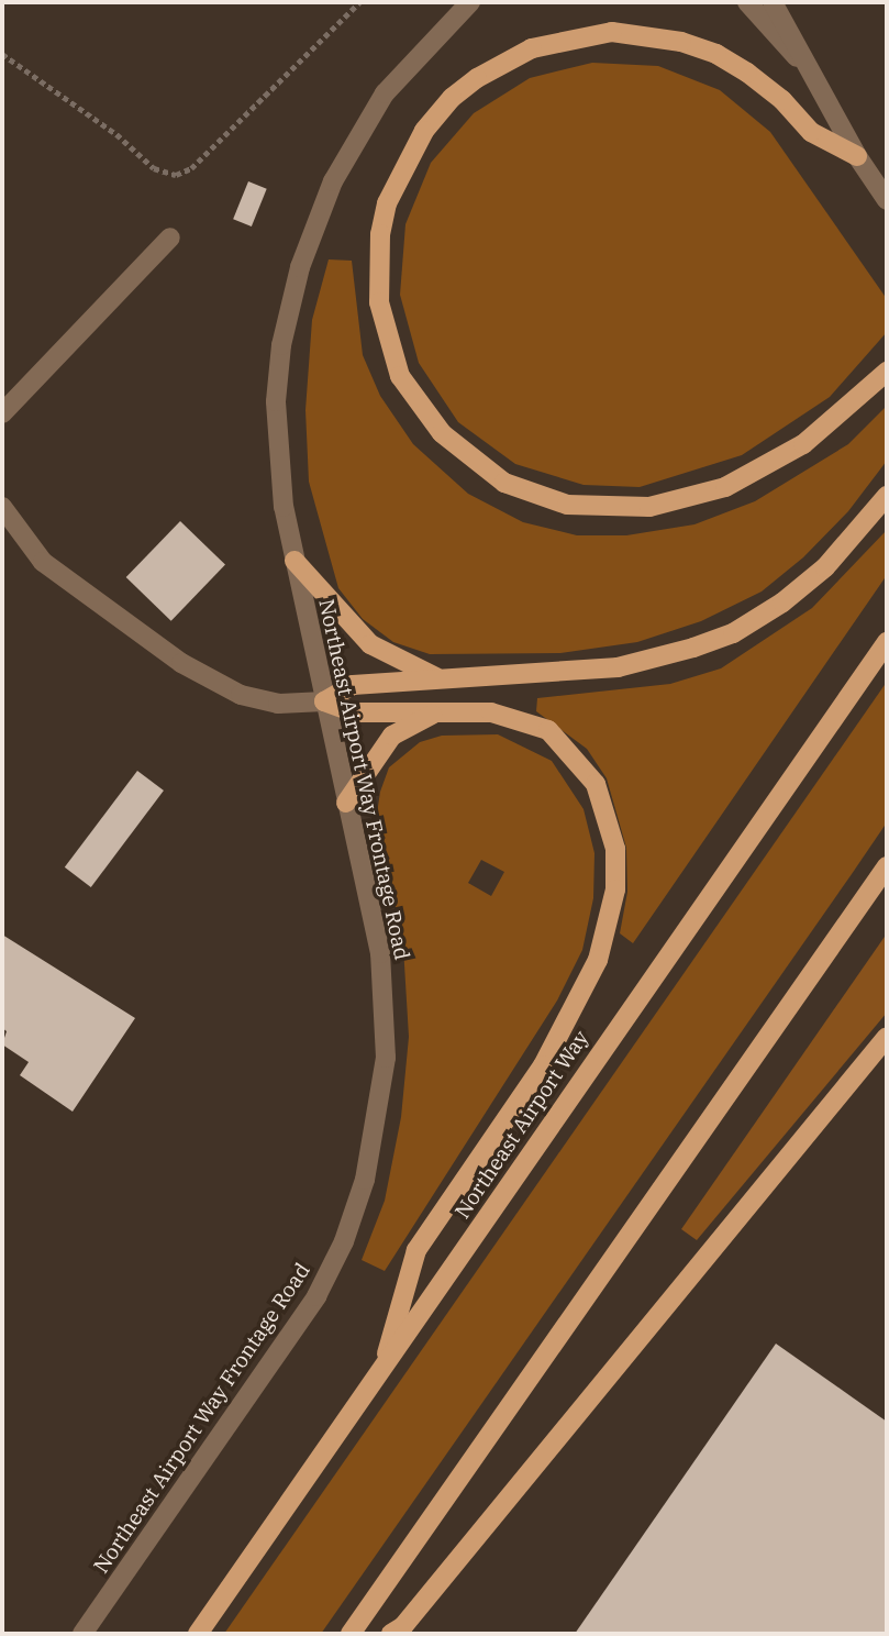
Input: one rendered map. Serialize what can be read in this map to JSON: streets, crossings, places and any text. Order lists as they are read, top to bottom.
{
  "streets": {
    "main road": ["Northeast Airport Way"],
    "street": ["Northeast Airport Way Frontage Road"]
  }
}
